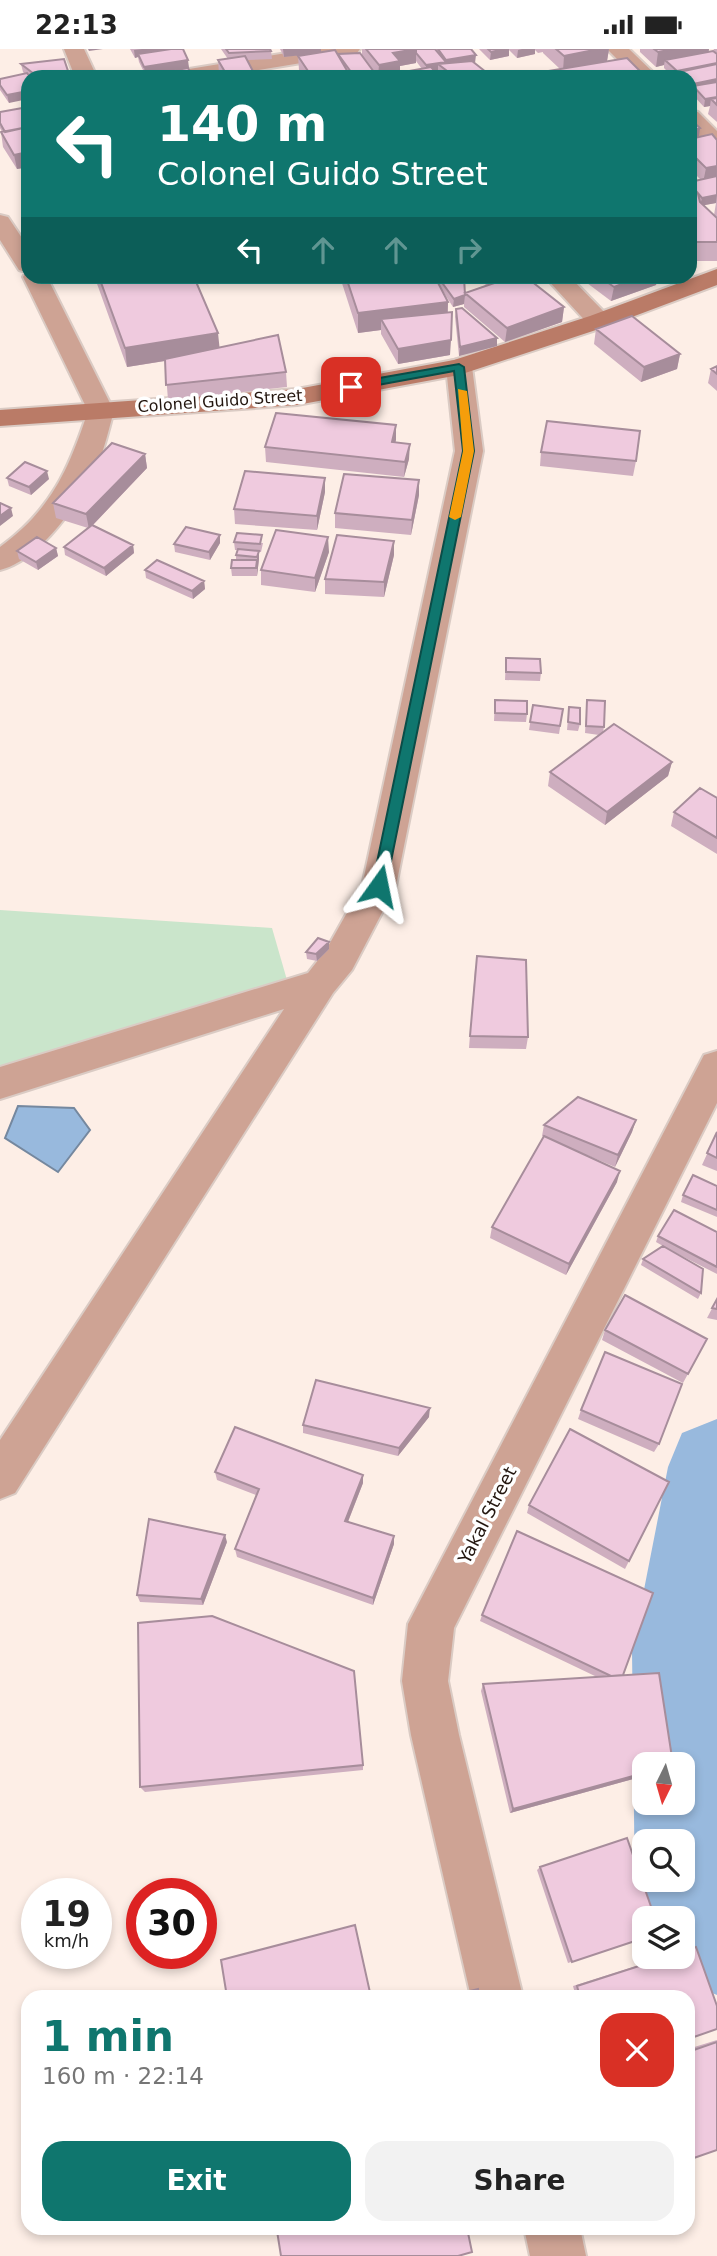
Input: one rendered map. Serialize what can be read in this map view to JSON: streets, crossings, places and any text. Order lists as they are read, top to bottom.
{
  "streets": {
    "street": ["Colonel Guido Street", "Yakal Street"]
  },
  "north": "bottom",
  "page": {
    "status": "22:13",
    "turn": ["140 m", "Colonel Guido Street"],
    "speed": "19 km/h",
    "limit": "30",
    "heading": ["1 min", "160 m · 22:14"],
    "buttons": ["Exit", "Share"]
  }
}
